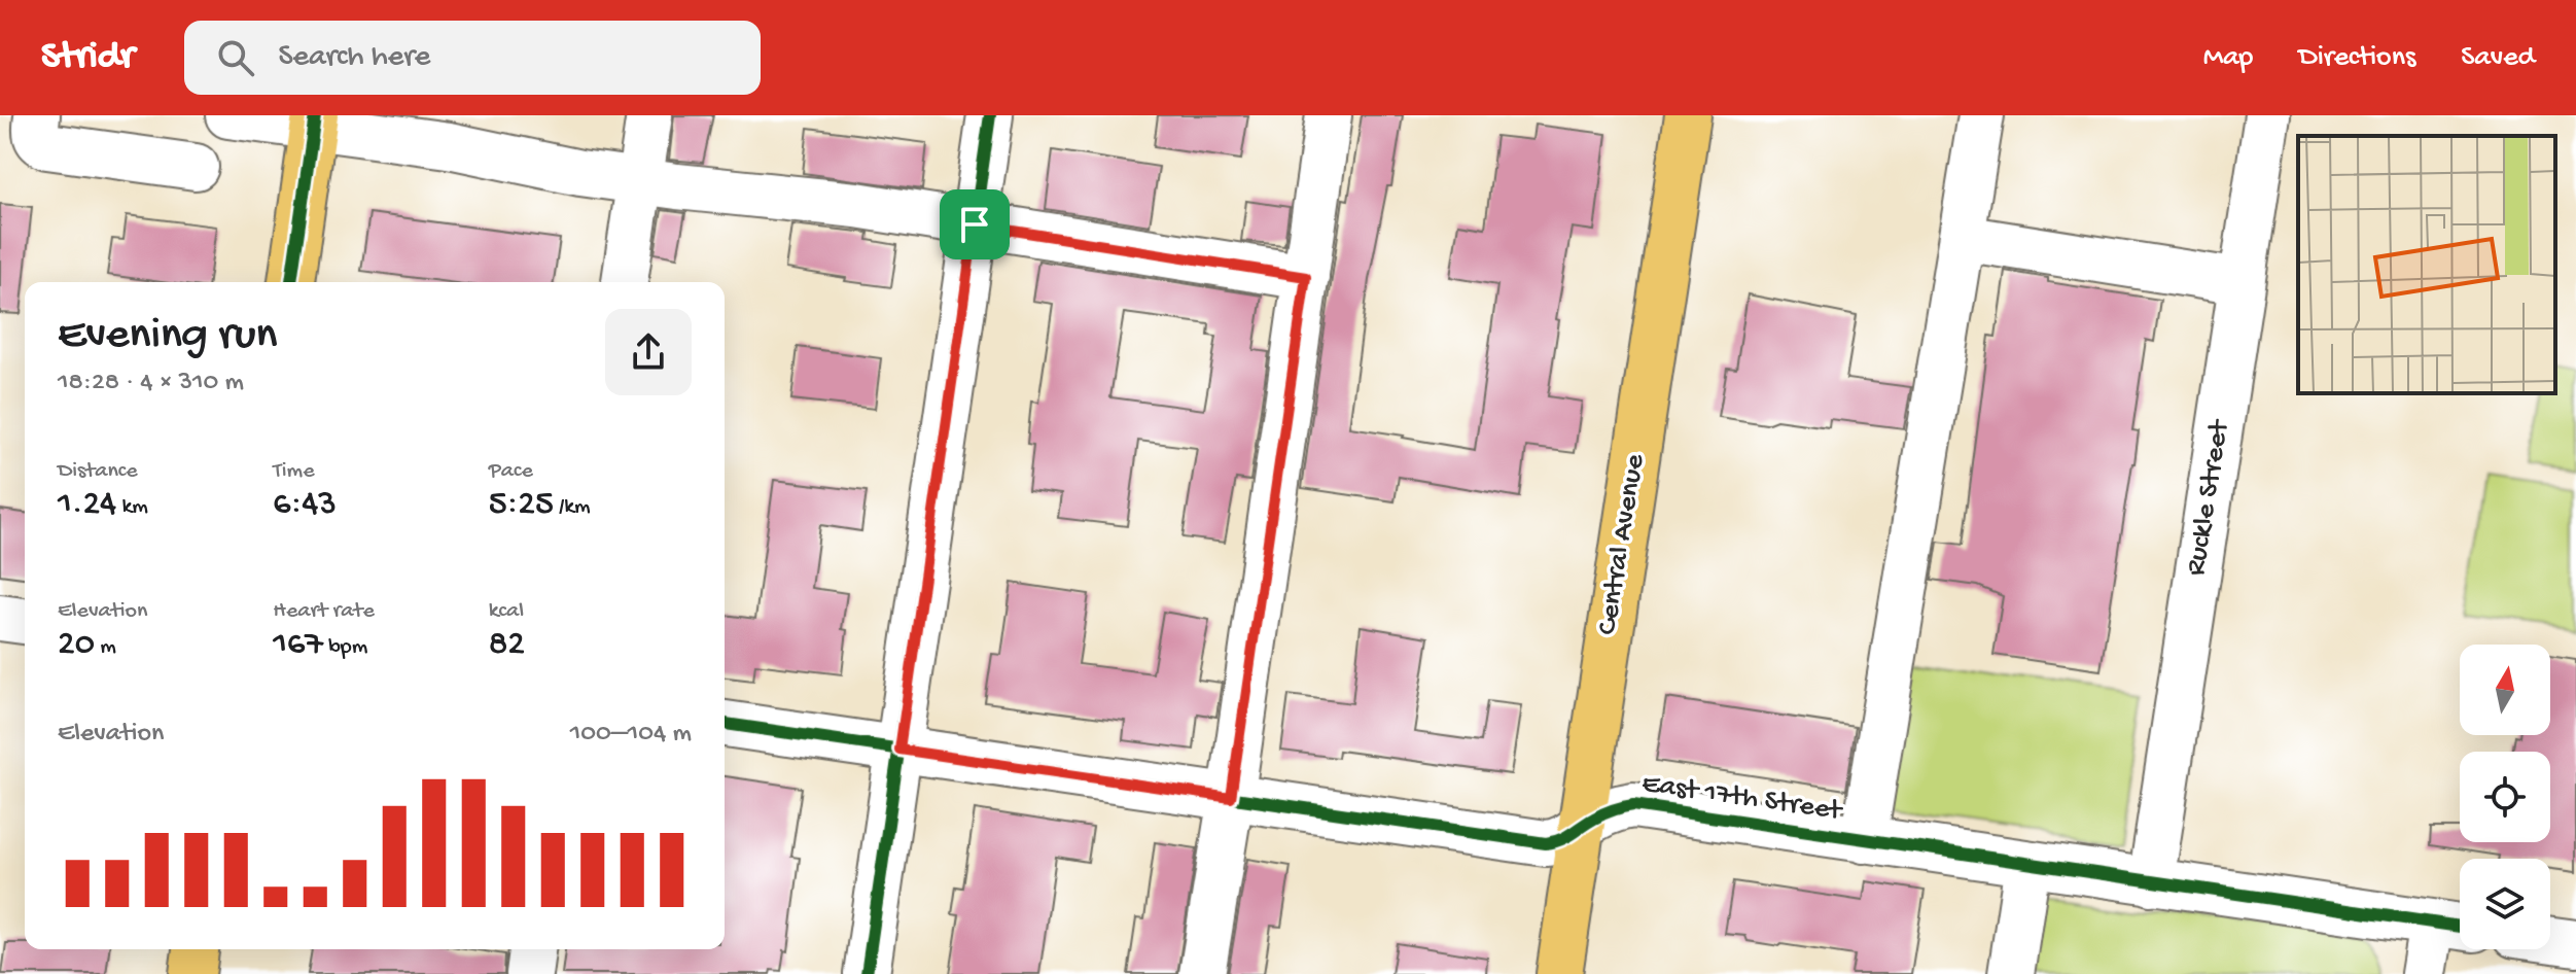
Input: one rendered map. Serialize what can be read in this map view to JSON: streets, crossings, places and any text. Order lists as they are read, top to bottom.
{
  "streets": {
    "main road": ["Central Avenue"],
    "street": ["Ruckle Street", "East 17th Street"]
  },
  "crossings": [
    ["Ruckle Street", "East 17th Street"],
    ["Central Avenue", "East 17th Street"]
  ],
  "north": "top",
  "page": {
    "header": "Stridr",
    "search": "Search here",
    "nav": ["Map", "Directions", "Saved"],
    "heading": ["Evening run", "18:28 · 4 × 310 m"],
    "stats": [
      ["Distance", "1.24 km"],
      ["Time", "6:43"],
      ["Pace", "5:25 /km"],
      ["Elevation", "20 m"],
      ["Heart rate", "167 bpm"],
      ["kcal", "82"]
    ],
    "chart": ["Elevation", "100–104 m"]
  }
}
